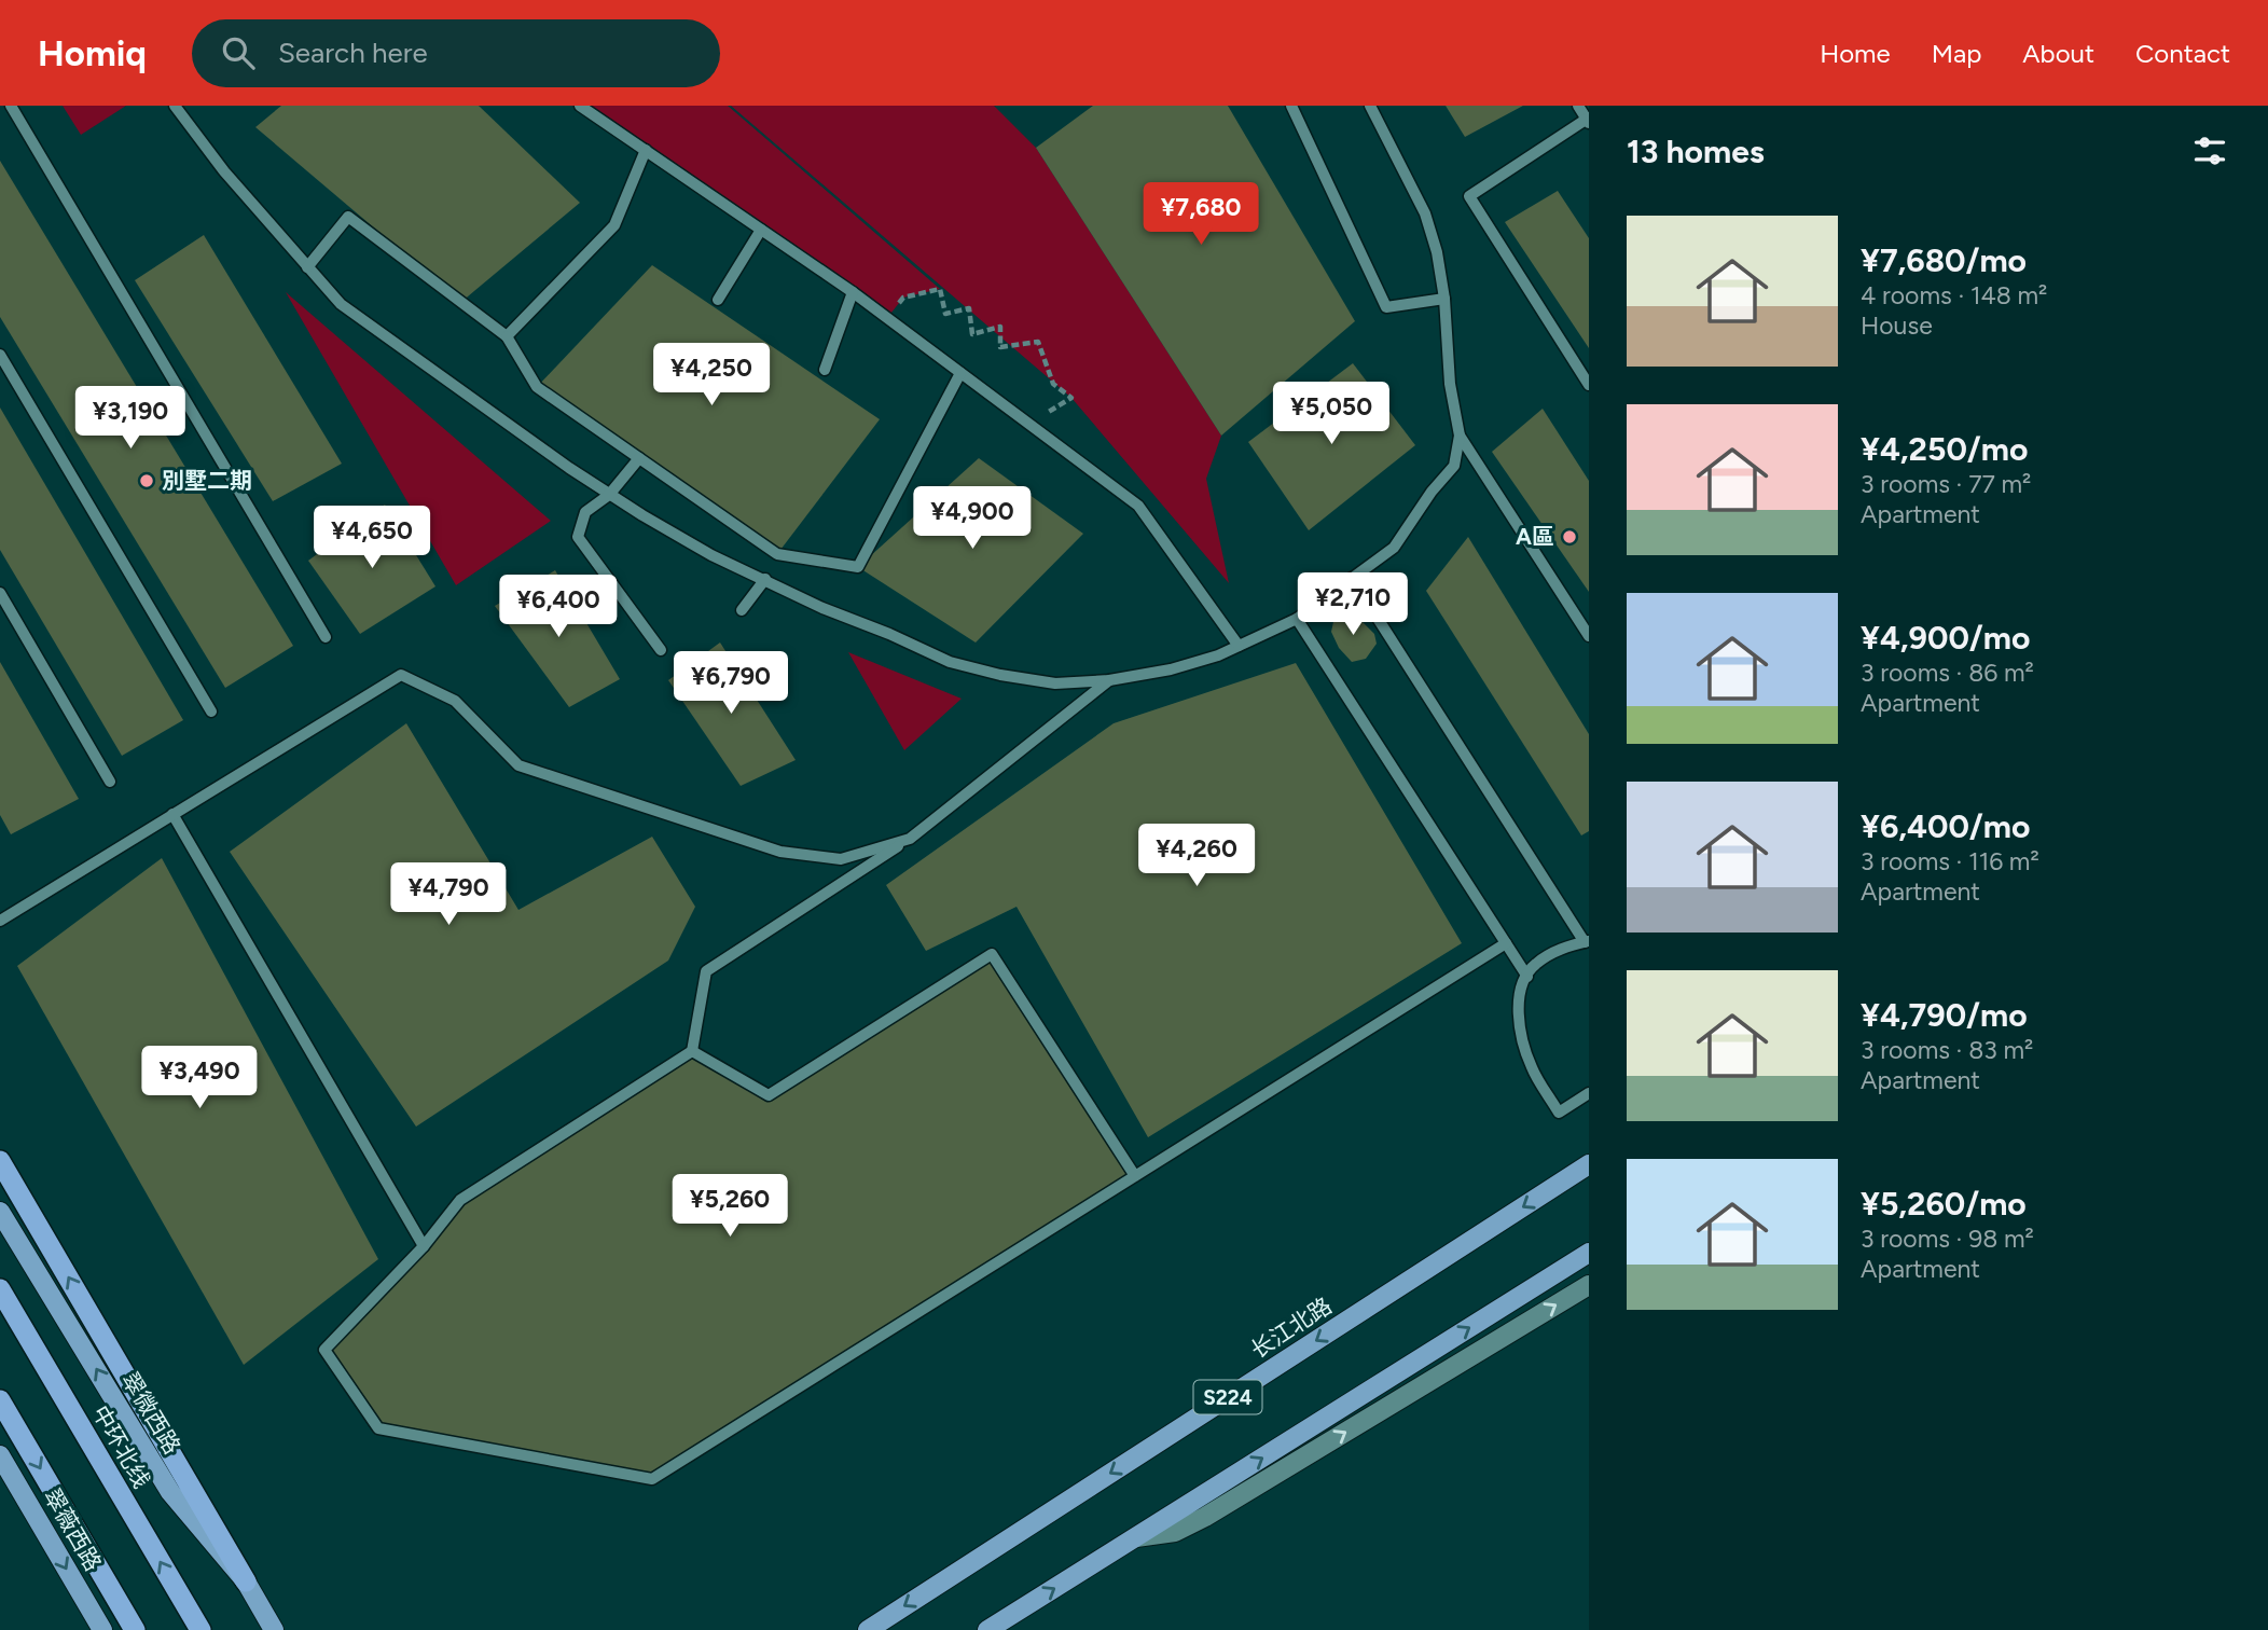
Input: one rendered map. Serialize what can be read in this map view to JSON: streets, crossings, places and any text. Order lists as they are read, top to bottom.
{
  "streets": {
    "highway": ["中环北线"],
    "main road": [
      "长江北路",
      "S224",
      "翠微西路",
      "翠薇西路"
    ]
  },
  "one_way": ["翠微西路", "翠薇西路"],
  "places": ["別墅二期", "A區"],
  "page": {
    "header": "Homiq",
    "search": "Search here",
    "nav": [
      "Home",
      "Map",
      "About",
      "Contact"
    ],
    "heading": "13 homes",
    "price": [
      "¥7,680",
      "¥4,250",
      "¥5,050",
      "¥3,190",
      "¥4,900",
      "¥4,650",
      "¥2,710",
      "¥6,400",
      "¥6,790",
      "¥4,260",
      "¥4,790",
      "¥3,490",
      "¥5,260"
    ],
    "list": [
      {
        "name": "¥7,680/mo",
        "note": "4 rooms · 148 m² · House"
      },
      {
        "name": "¥4,250/mo",
        "note": "3 rooms · 77 m² · Apartment"
      },
      {
        "name": "¥4,900/mo",
        "note": "3 rooms · 86 m² · Apartment"
      },
      {
        "name": "¥6,400/mo",
        "note": "3 rooms · 116 m² · Apartment"
      },
      {
        "name": "¥4,790/mo",
        "note": "3 rooms · 83 m² · Apartment"
      },
      {
        "name": "¥5,260/mo",
        "note": "3 rooms · 98 m² · Apartment"
      }
    ]
  }
}
